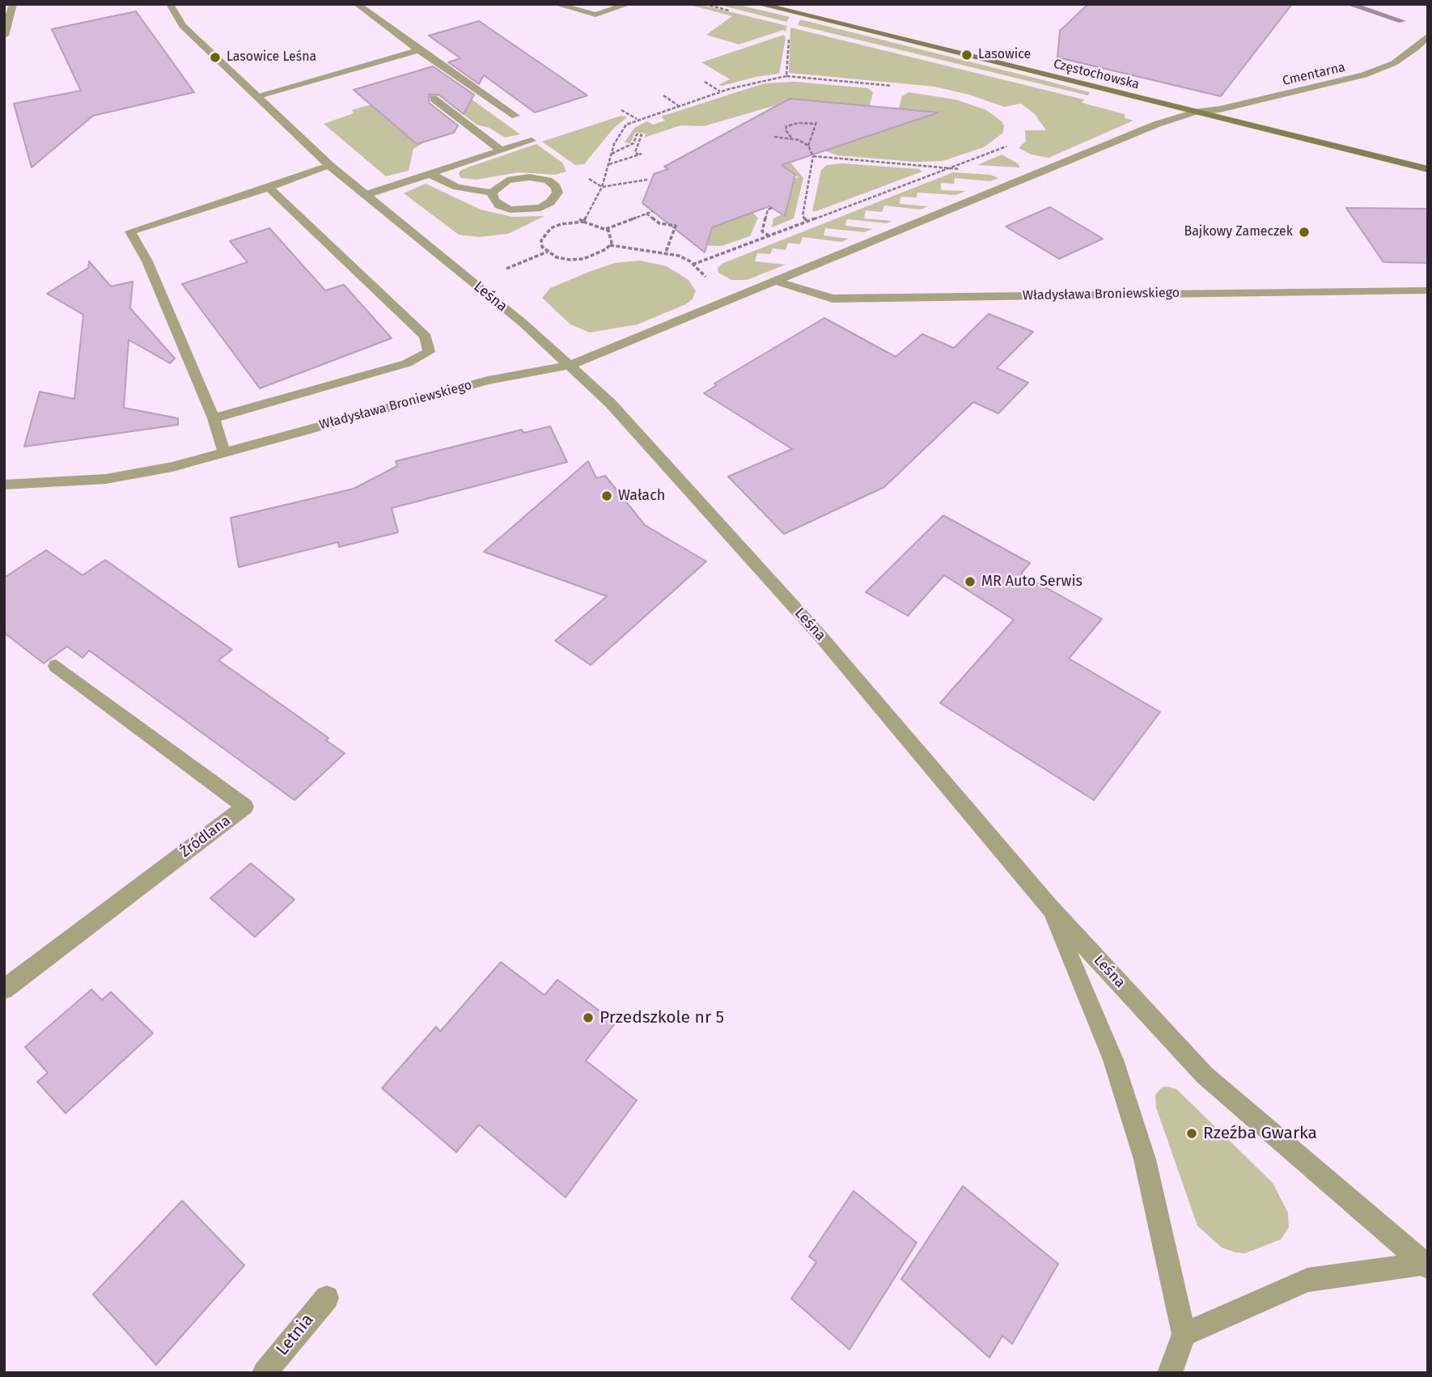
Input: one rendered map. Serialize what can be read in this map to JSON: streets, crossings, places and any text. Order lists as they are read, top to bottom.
{
  "streets": {
    "street": [
      "Częstochowska",
      "Cmentarna",
      "Władysława Broniewskiego",
      "Leśna",
      "Źródlana",
      "Letnia"
    ]
  },
  "crossings": [
    ["Częstochowska", "Cmentarna"],
    ["Częstochowska", "Władysława Broniewskiego"],
    ["Cmentarna", "Władysława Broniewskiego"],
    ["Władysława Broniewskiego", "Leśna"]
  ],
  "places": [
    "Lasowice",
    "Lasowice Leśna",
    "Bajkowy Zameczek",
    "Wałach",
    "MR Auto Serwis",
    "Przedszkole nr 5",
    "Rzeźba Gwarka"
  ]
}
